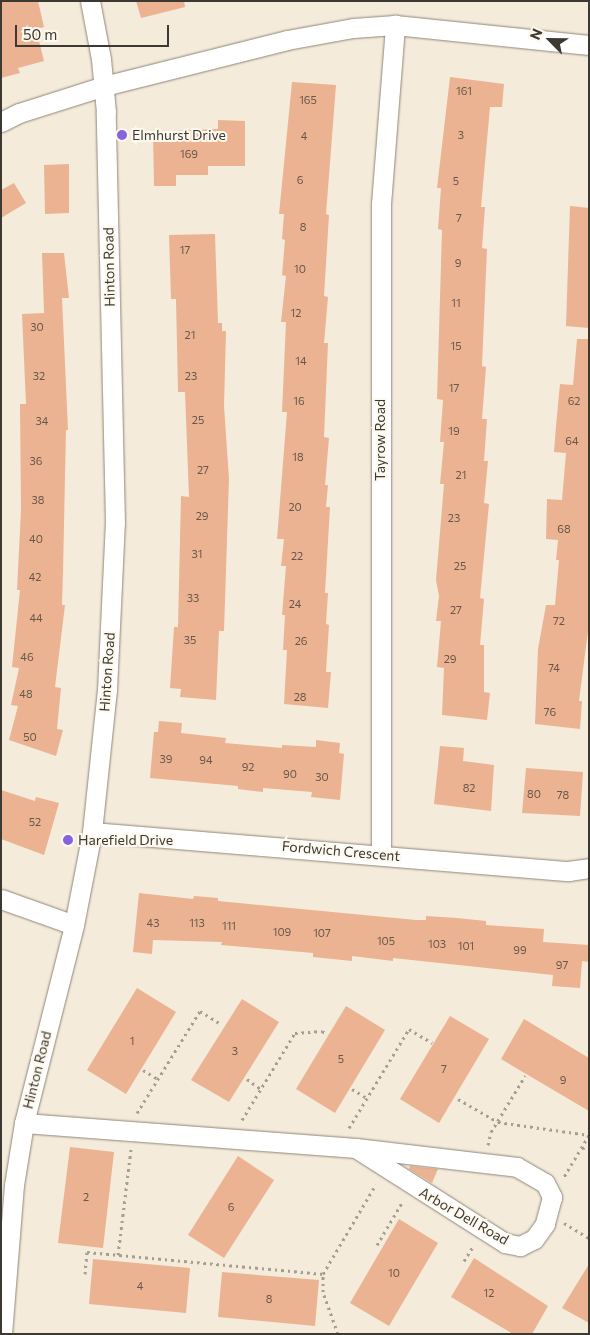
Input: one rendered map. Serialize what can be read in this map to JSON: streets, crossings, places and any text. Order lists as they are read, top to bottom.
{
  "streets": {
    "street": [
      "Hinton Road",
      "Tayrow Road",
      "Fordwich Crescent",
      "Arbor Dell Road"
    ]
  },
  "crossings": [
    ["Hinton Road", "Fordwich Crescent"],
    ["Hinton Road", "Arbor Dell Road"],
    ["Tayrow Road", "Fordwich Crescent"]
  ],
  "places": ["Elmhurst Drive", "Harefield Drive"],
  "house_numbers": [
    "161",
    "165",
    "3",
    "4",
    "169",
    "6",
    "5",
    "7",
    "8",
    "17",
    "9",
    "10",
    "11",
    "12",
    "30",
    "21",
    "15",
    "14",
    "32",
    "23",
    "17",
    "16",
    "62",
    "25",
    "34",
    "19",
    "64",
    "18",
    "36",
    "27",
    "21",
    "38",
    "20",
    "29",
    "23",
    "68",
    "40",
    "31",
    "22",
    "25",
    "42",
    "33",
    "24",
    "27",
    "44",
    "72",
    "35",
    "26",
    "46",
    "29",
    "74",
    "48",
    "28",
    "76",
    "50",
    "39",
    "94",
    "92",
    "90",
    "30",
    "82",
    "80",
    "78",
    "52",
    "43",
    "113",
    "111",
    "109",
    "107",
    "105",
    "103",
    "101",
    "99",
    "97",
    "1",
    "3",
    "5",
    "7",
    "9",
    "2",
    "6",
    "10",
    "4",
    "12",
    "8"
  ],
  "scale_bar": "50 m",
  "north": "top left"
}
